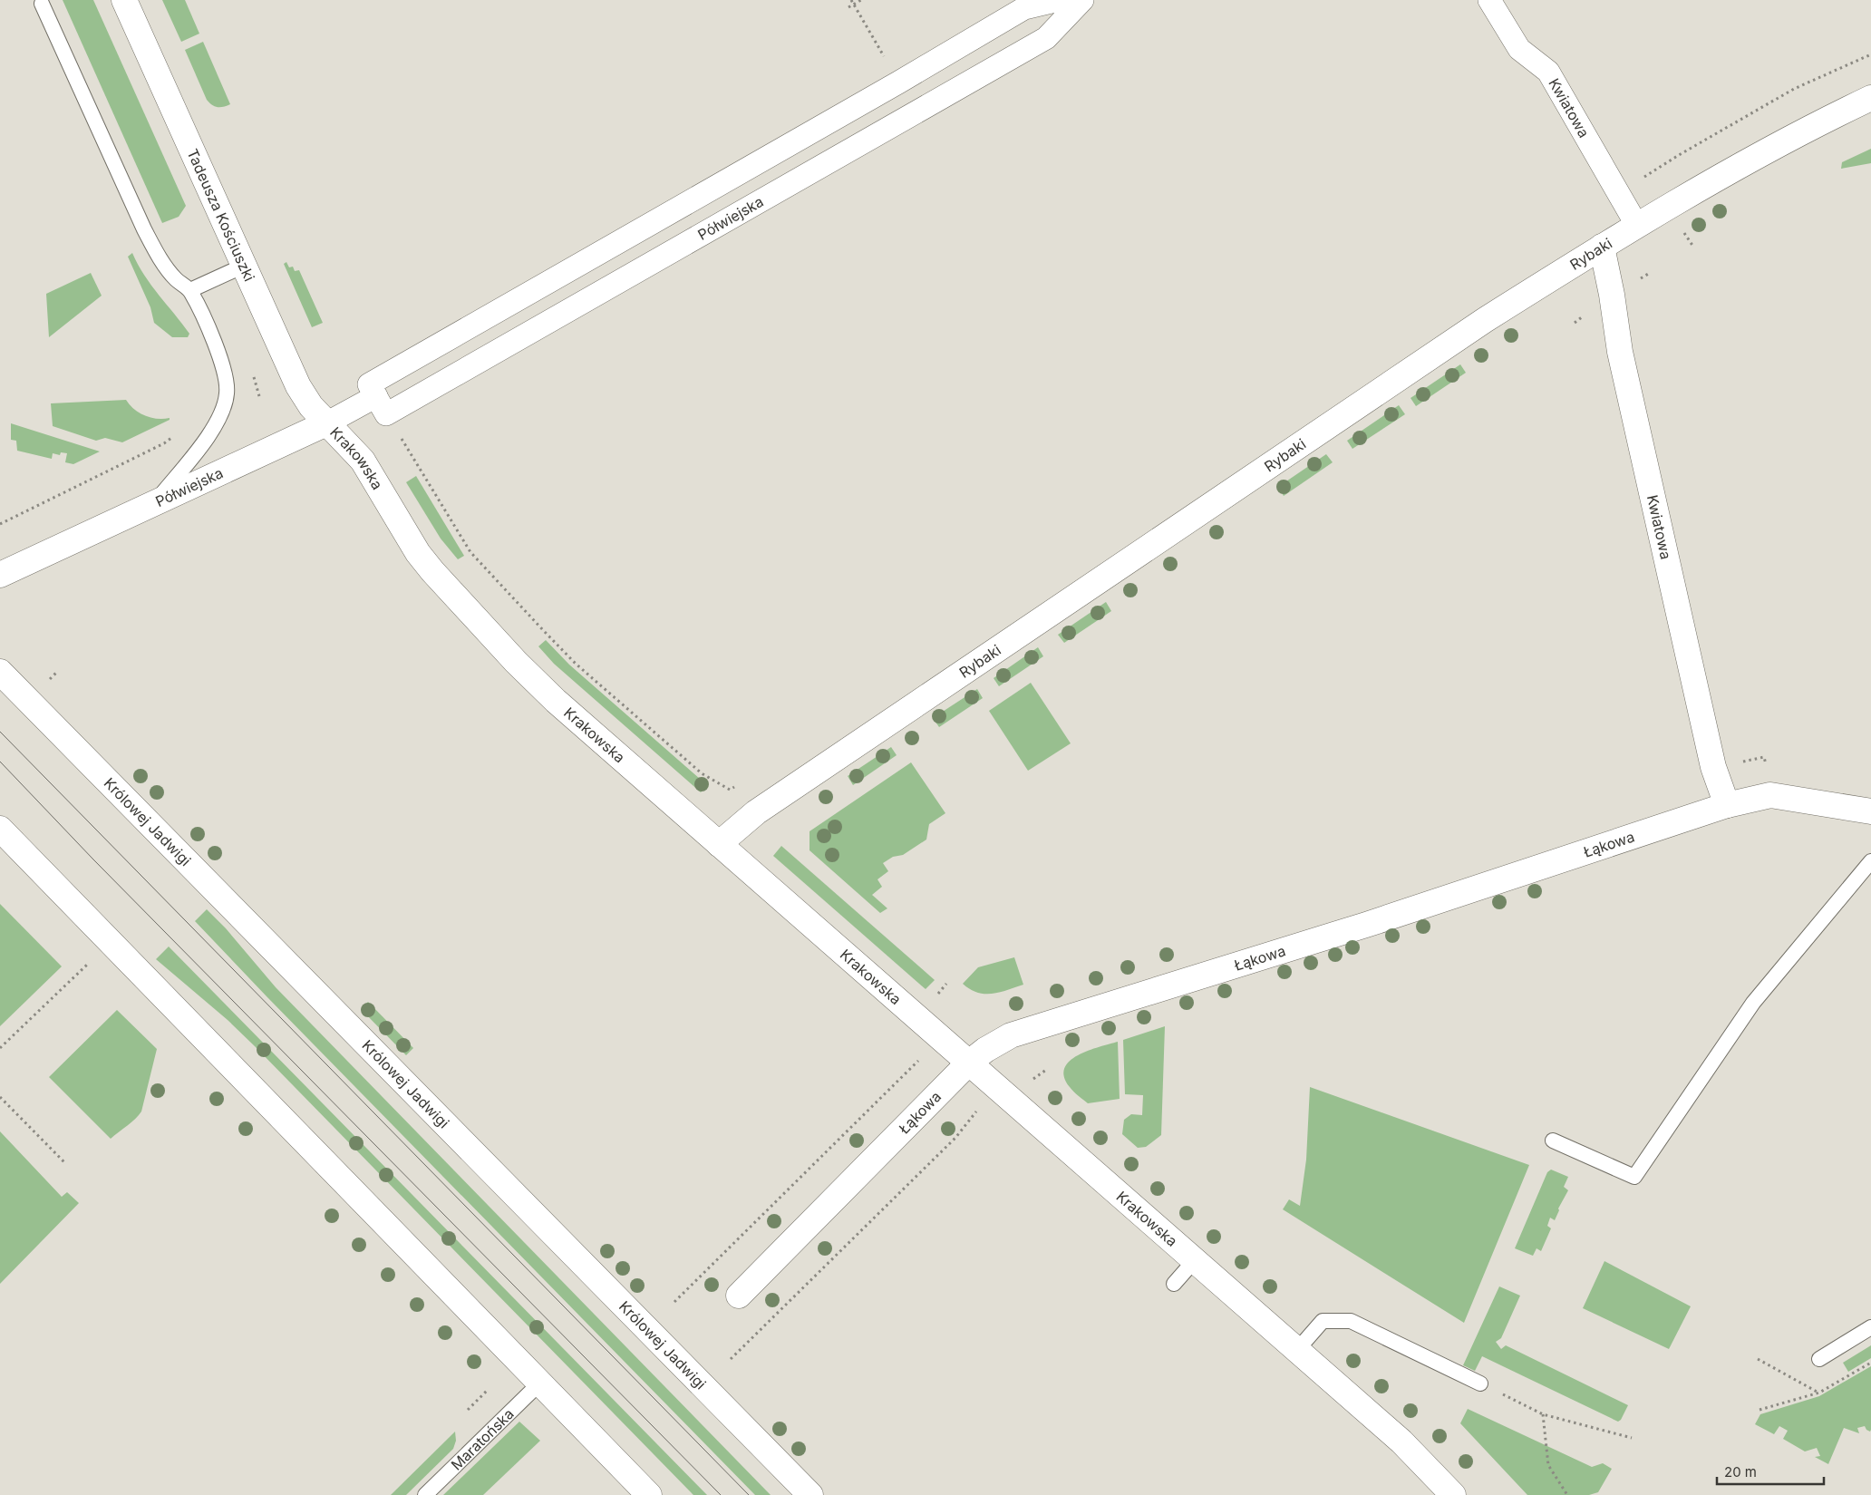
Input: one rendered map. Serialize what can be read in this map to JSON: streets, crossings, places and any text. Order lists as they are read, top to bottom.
{
  "streets": {
    "street": [
      "Kwiatowa",
      "Tadeusza Kościuszki",
      "Półwiejska",
      "Rybaki",
      "Krakowska",
      "Królowej Jadwigi",
      "Łąkowa"
    ],
    "lane": ["Maratońska"]
  },
  "crossings": [
    ["Kwiatowa", "Rybaki"],
    ["Kwiatowa", "Łąkowa"],
    ["Tadeusza Kościuszki", "Półwiejska"],
    ["Tadeusza Kościuszki", "Krakowska"],
    ["Półwiejska", "Krakowska"],
    ["Rybaki", "Krakowska"],
    ["Krakowska", "Łąkowa"]
  ],
  "scale_bar": "20 m"
}
